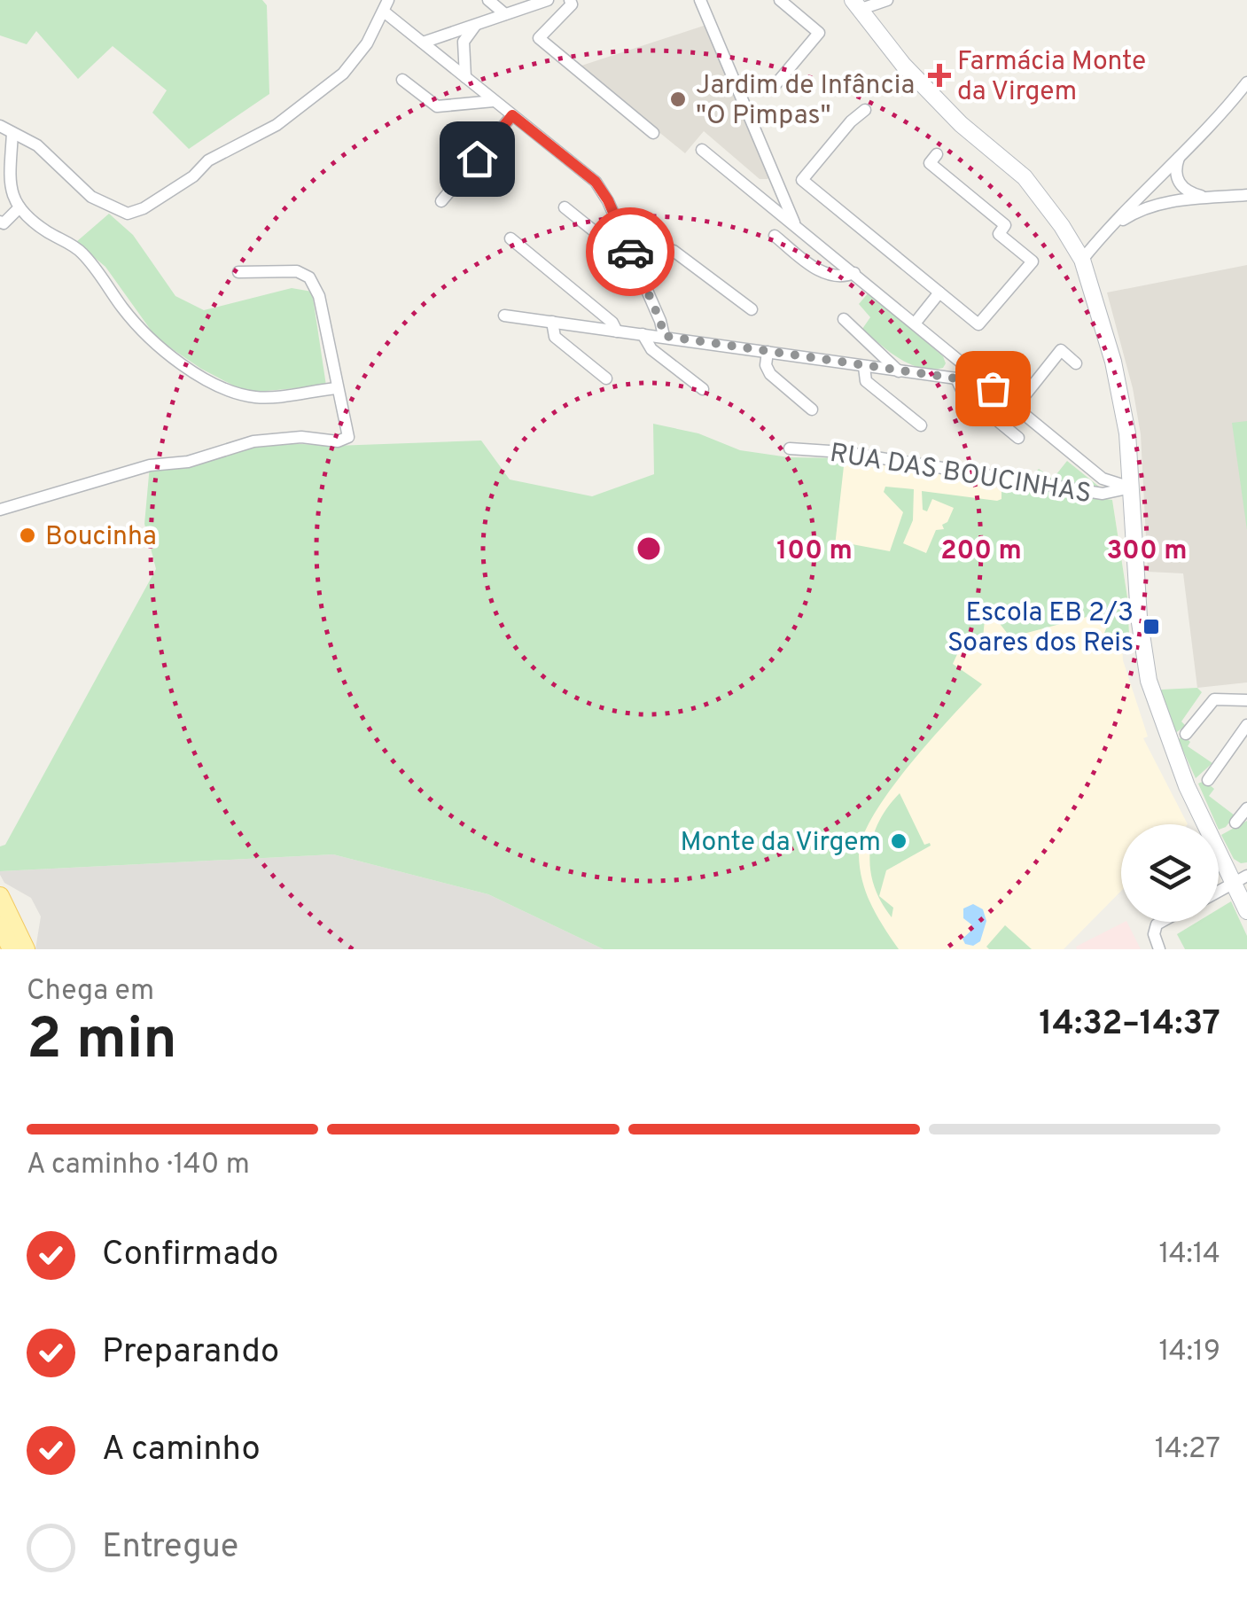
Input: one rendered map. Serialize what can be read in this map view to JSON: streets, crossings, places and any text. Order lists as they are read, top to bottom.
{
  "streets": {
    "street": ["RUA DAS BOUCINHAS"]
  },
  "places": {
    "health": ["Farmácia Monte da Virgem"],
    "other": ["Jardim de Infância \"O Pimpas\"", "Boucinha", "Monte da Virgem"],
    "transit": ["Escola EB 2/3 Soares dos Reis"]
  },
  "page": {
    "heading": ["2 min", "Chega em", "14:32–14:37"],
    "bar": "A caminho · 140 m",
    "list": [
      ["Confirmado", "14:14"],
      ["Preparando", "14:19"],
      ["A caminho", "14:27"],
      "Entregue"
    ]
  },
  "rings": ["100 m", "200 m", "300 m"]
}
